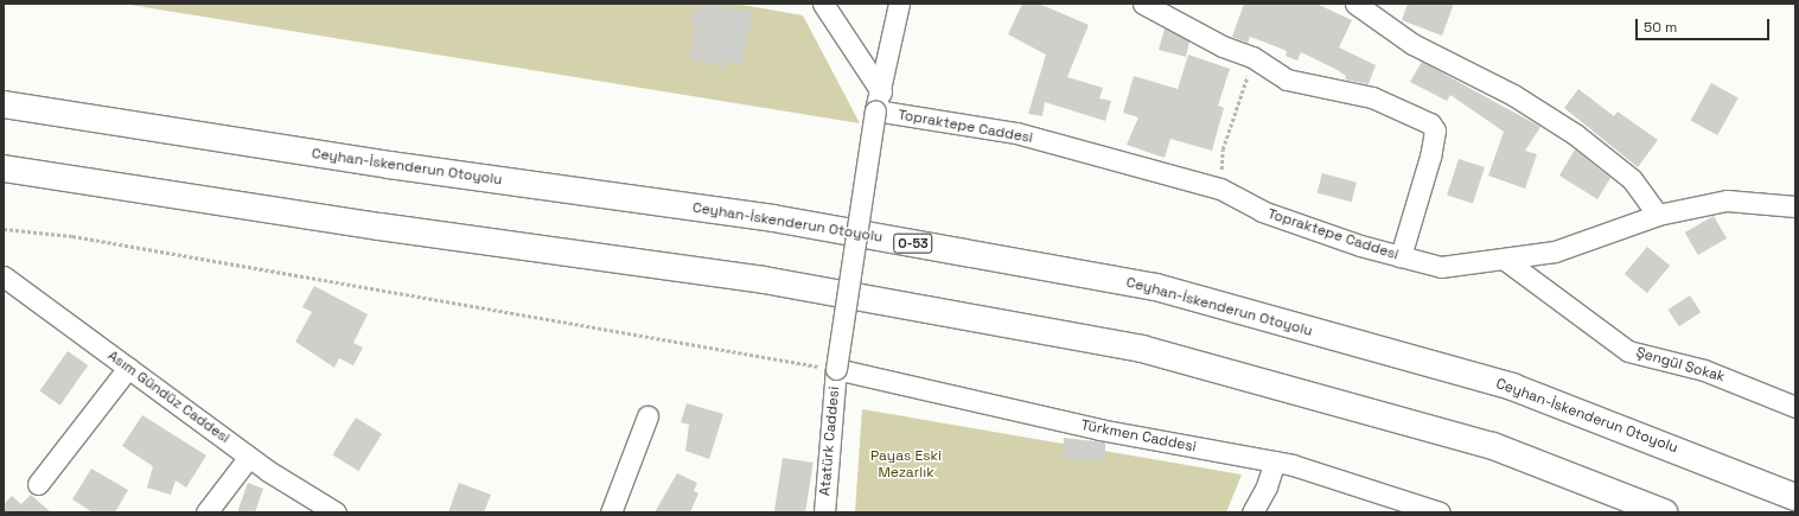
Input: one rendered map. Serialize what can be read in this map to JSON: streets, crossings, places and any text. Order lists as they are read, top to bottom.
{
  "streets": {
    "highway": ["Ceyhan-İskenderun Otoyolu", "O-53"],
    "street": [
      "Topraktepe Caddesi",
      "Şengül Sokak",
      "Asım Gündüz Caddesi",
      "Türkmen Caddesi",
      "Atatürk Caddesi"
    ]
  },
  "crossings": [
    ["Topraktepe Caddesi", "Şengül Sokak"],
    ["Topraktepe Caddesi", "Atatürk Caddesi"],
    ["Türkmen Caddesi", "Atatürk Caddesi"]
  ],
  "parks": ["Payas Eski Mezarlık"],
  "scale_bar": "50 m"
}
